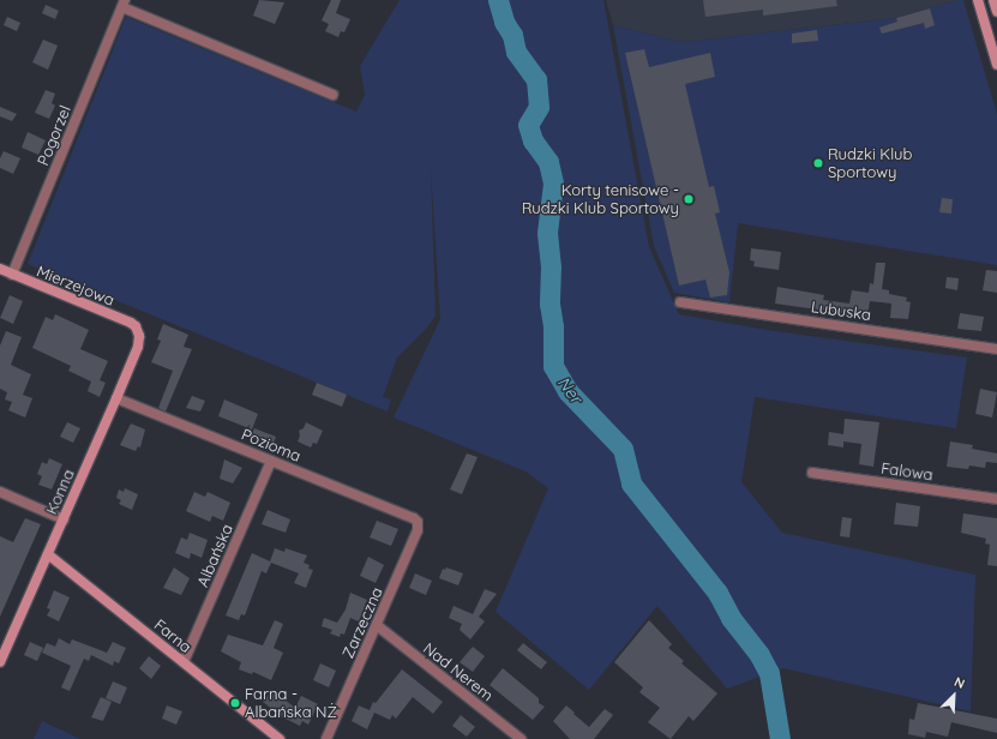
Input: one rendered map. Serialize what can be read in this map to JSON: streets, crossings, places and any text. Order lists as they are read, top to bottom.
{
  "streets": {
    "street": [
      "Pogorzel",
      "Mierzejowa",
      "Lubuska",
      "Pozioma",
      "Falowa",
      "Konna",
      "Albańska",
      "Zarzeczna",
      "Farna",
      "Nad Nerem"
    ]
  },
  "crossings": [
    ["Pogorzel", "Mierzejowa"],
    ["Mierzejowa", "Konna"],
    ["Pozioma", "Konna"],
    ["Pozioma", "Albańska"],
    ["Pozioma", "Zarzeczna"],
    ["Konna", "Farna"],
    ["Albańska", "Farna"],
    ["Zarzeczna", "Nad Nerem"]
  ],
  "water": ["Ner"],
  "places": ["Rudzki Klub Sportowy", "Korty tenisowe - Rudzki Klub Sportowy", "Farna - Albańska NŻ"],
  "north": "top right"
}
